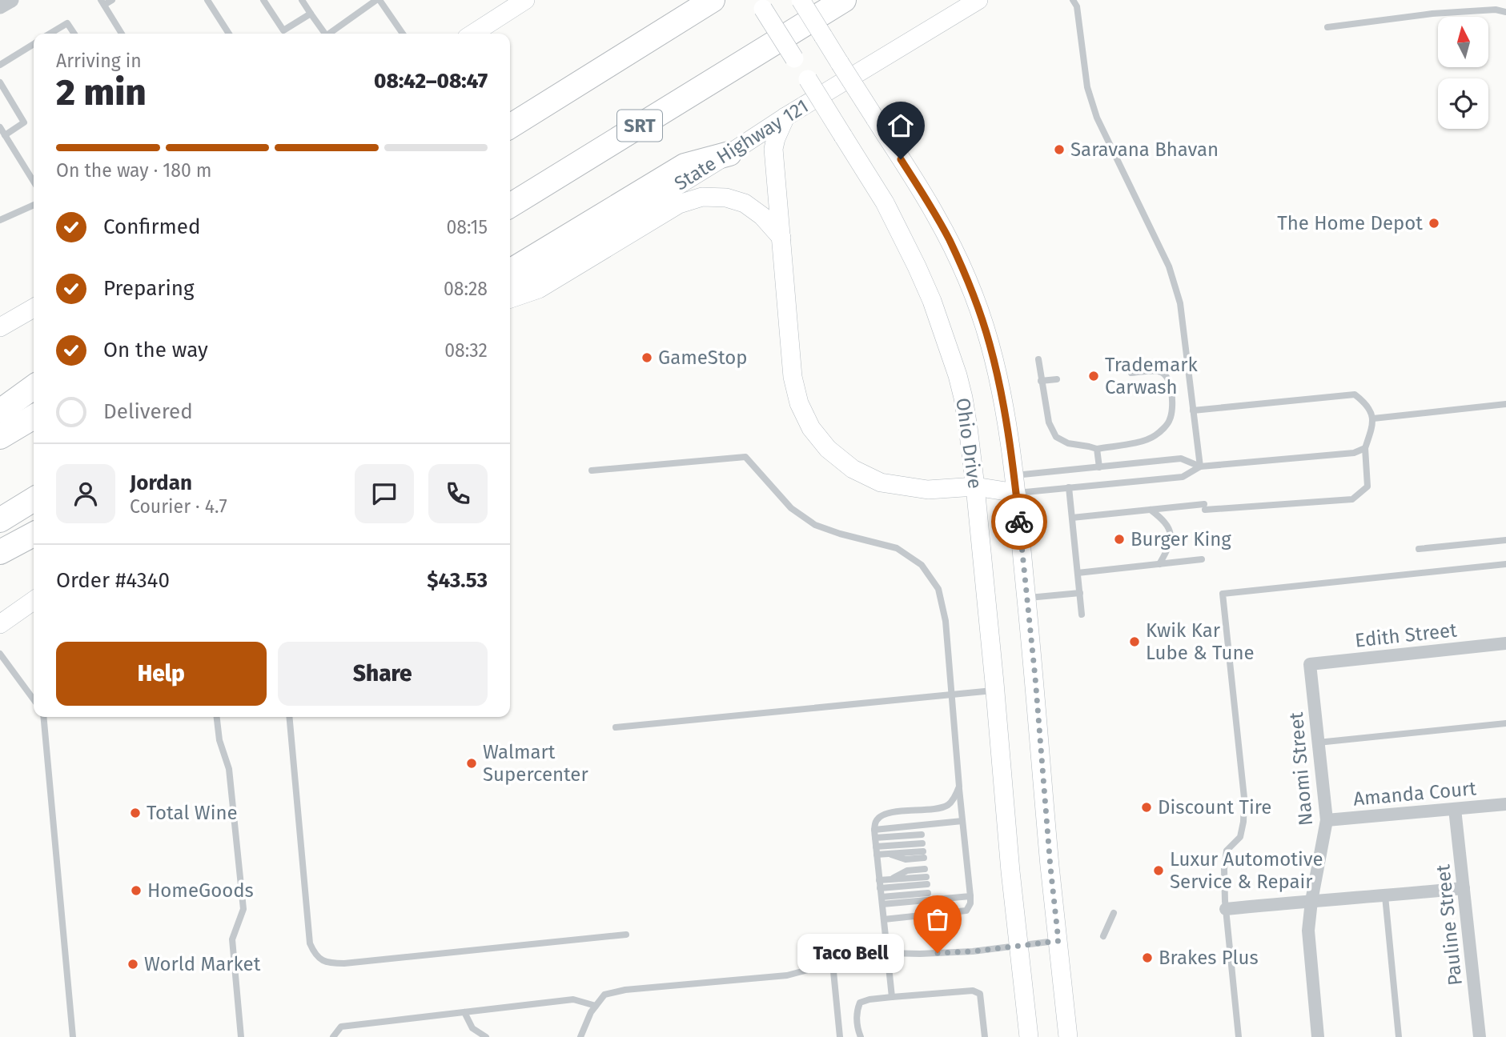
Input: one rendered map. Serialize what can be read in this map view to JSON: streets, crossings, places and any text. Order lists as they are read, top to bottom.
{
  "streets": {
    "highway": ["SRT"],
    "main road": ["State Highway 121", "Ohio Drive"],
    "street": [
      "Edith Street",
      "Naomi Street",
      "Amanda Court",
      "Pauline Street"
    ]
  },
  "crossings": [
    ["Edith Street", "Naomi Street"],
    ["Naomi Street", "Amanda Court"],
    ["Amanda Court", "Pauline Street"]
  ],
  "places": [
    "Saravana Bhavan",
    "The Home Depot",
    "GameStop",
    "Trademark Carwash",
    "Burger King",
    "Kwik Kar Lube & Tune",
    "Walmart Supercenter",
    "Discount Tire",
    "Total Wine",
    "Luxur Automotive Service & Repair",
    "HomeGoods",
    "Taco Bell",
    "Brakes Plus",
    "World Market"
  ],
  "north": "top",
  "page": {
    "heading": ["2 min", "Arriving in", "08:42–08:47"],
    "panel": [
      "Jordan",
      "Courier · 4.7",
      "Order #4340",
      "$43.53"
    ],
    "bar": "On the way · 180 m",
    "list": [
      ["Confirmed", "08:15"],
      ["Preparing", "08:28"],
      ["On the way", "08:32"],
      "Delivered"
    ],
    "buttons": ["Help", "Share"],
    "bubble": "Taco Bell"
  }
}
